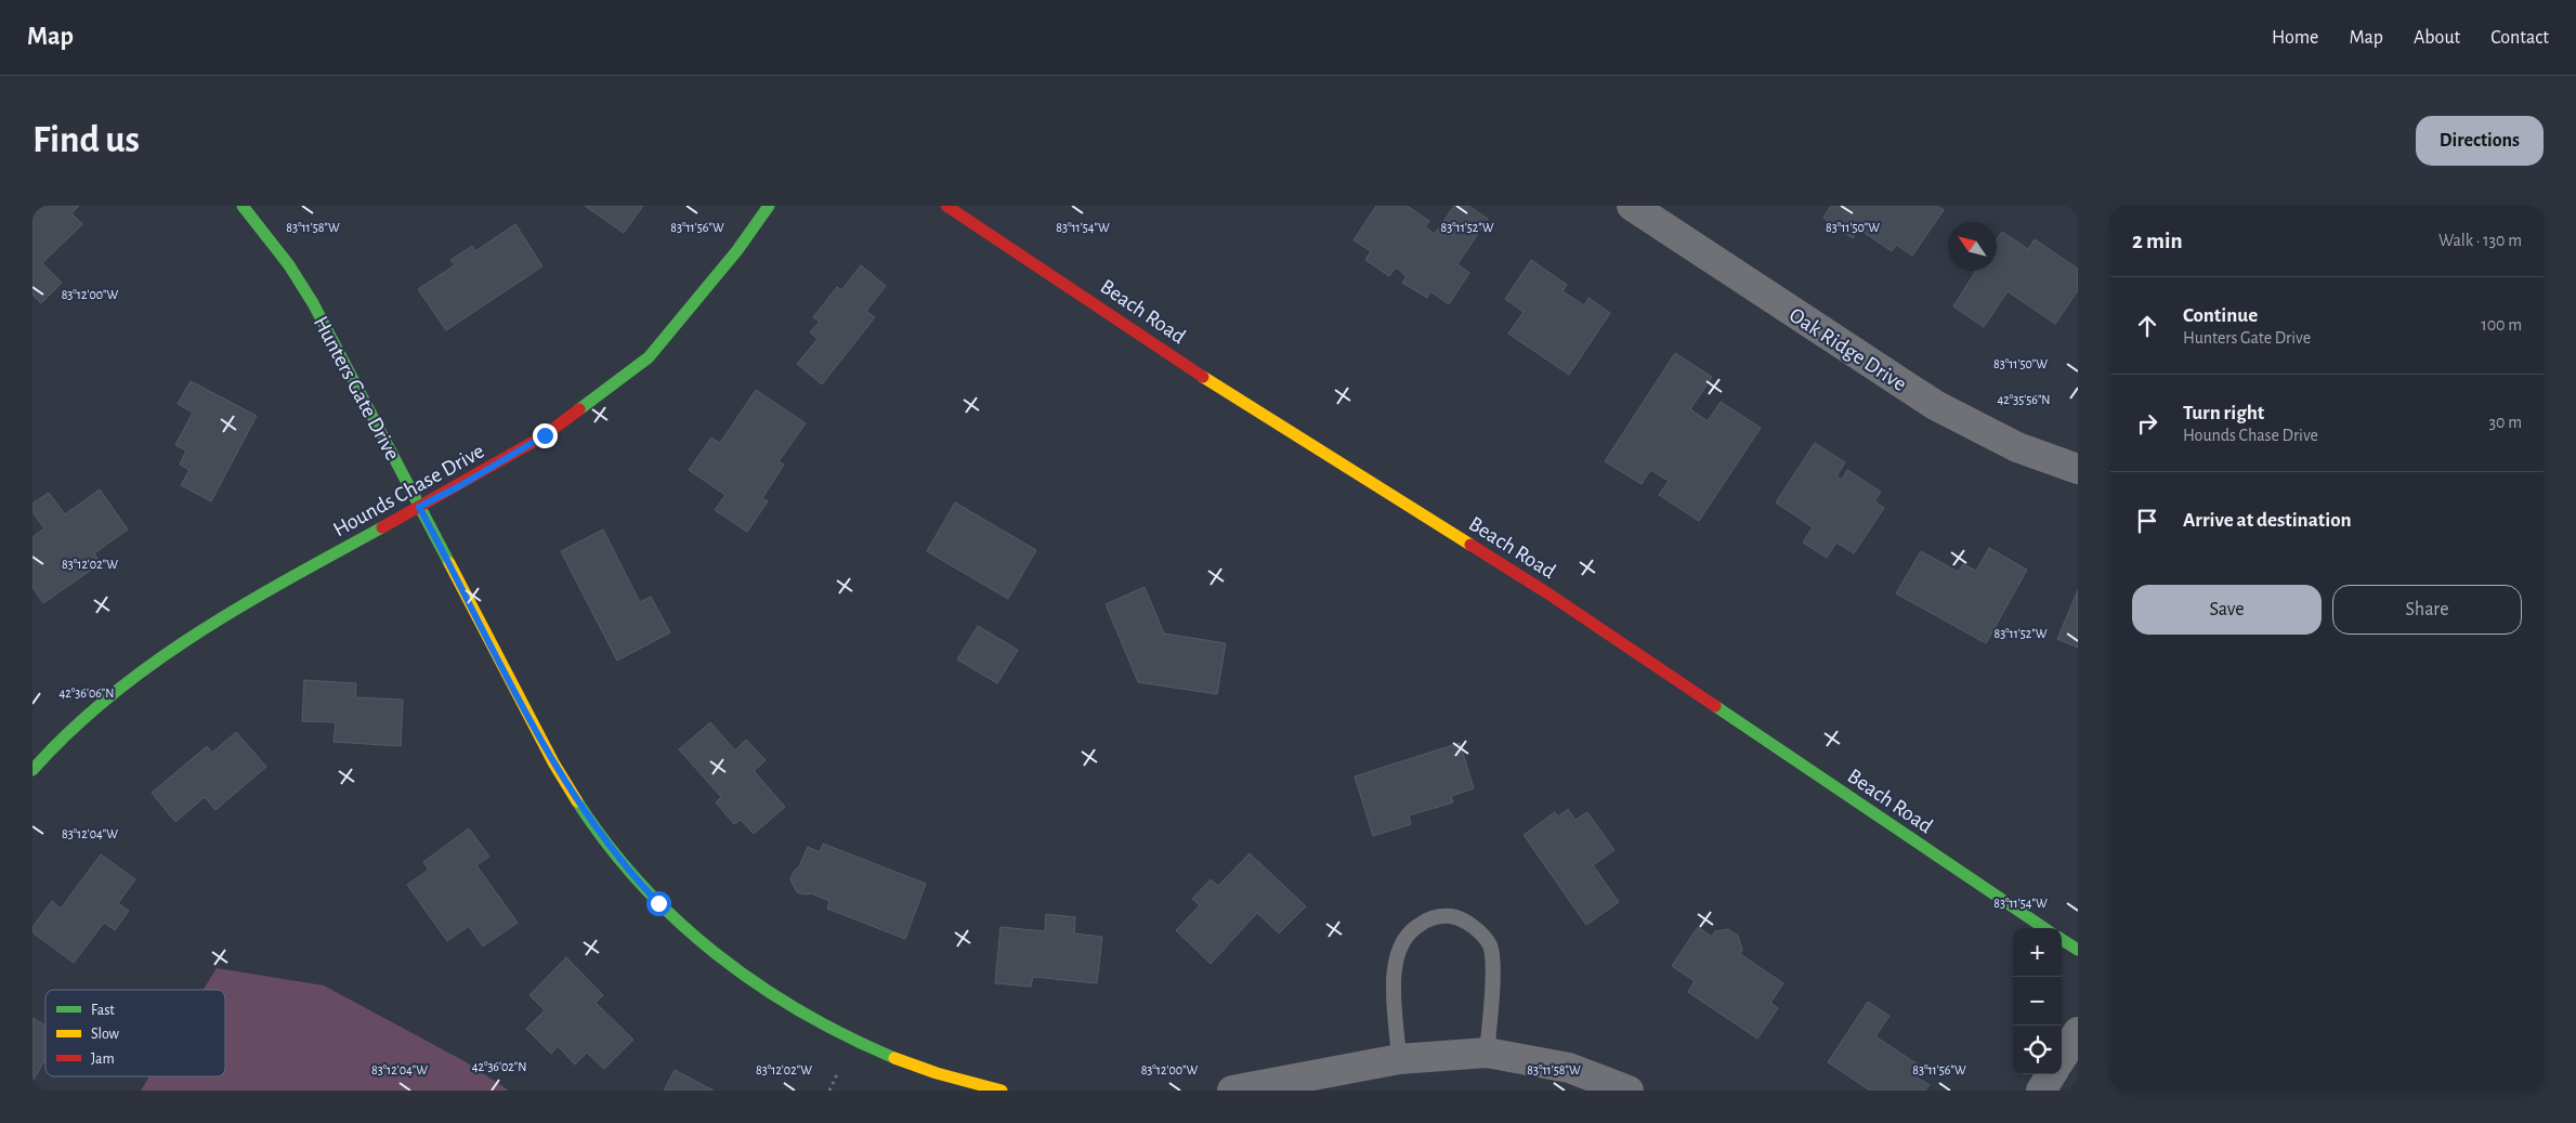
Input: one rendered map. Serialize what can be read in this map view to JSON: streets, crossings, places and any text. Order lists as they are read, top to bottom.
{
  "streets": {
    "street": [
      "Beach Road",
      "Oak Ridge Drive",
      "Hunters Gate Drive",
      "Hounds Chase Drive"
    ]
  },
  "crossings": [
    ["Hunters Gate Drive", "Hounds Chase Drive"]
  ],
  "legend": ["Fast", "Slow", "Jam"],
  "north": "top left",
  "page": {
    "header": "Map",
    "nav": [
      "Home",
      "Map",
      "About",
      "Contact"
    ],
    "buttons": [
      "Directions",
      ["Save", "Share"]
    ],
    "title": "Find us",
    "heading": ["2 min", "Walk · 130 m"],
    "list": [
      ["Continue", "Hunters Gate Drive", "100 m"],
      ["Turn right", "Hounds Chase Drive", "30 m"],
      "Arrive at destination"
    ],
    "map_buttons": ["+", "−"]
  },
  "coordinates": [
    "83°11'58\"W",
    "83°11'56\"W",
    "83°11'54\"W",
    "83°11'52\"W",
    "83°11'50\"W",
    "83°12'00\"W",
    "42°35'56\"N",
    "83°12'02\"W",
    "42°36'06\"N",
    "83°12'04\"W",
    "42°36'02\"N"
  ]
}
